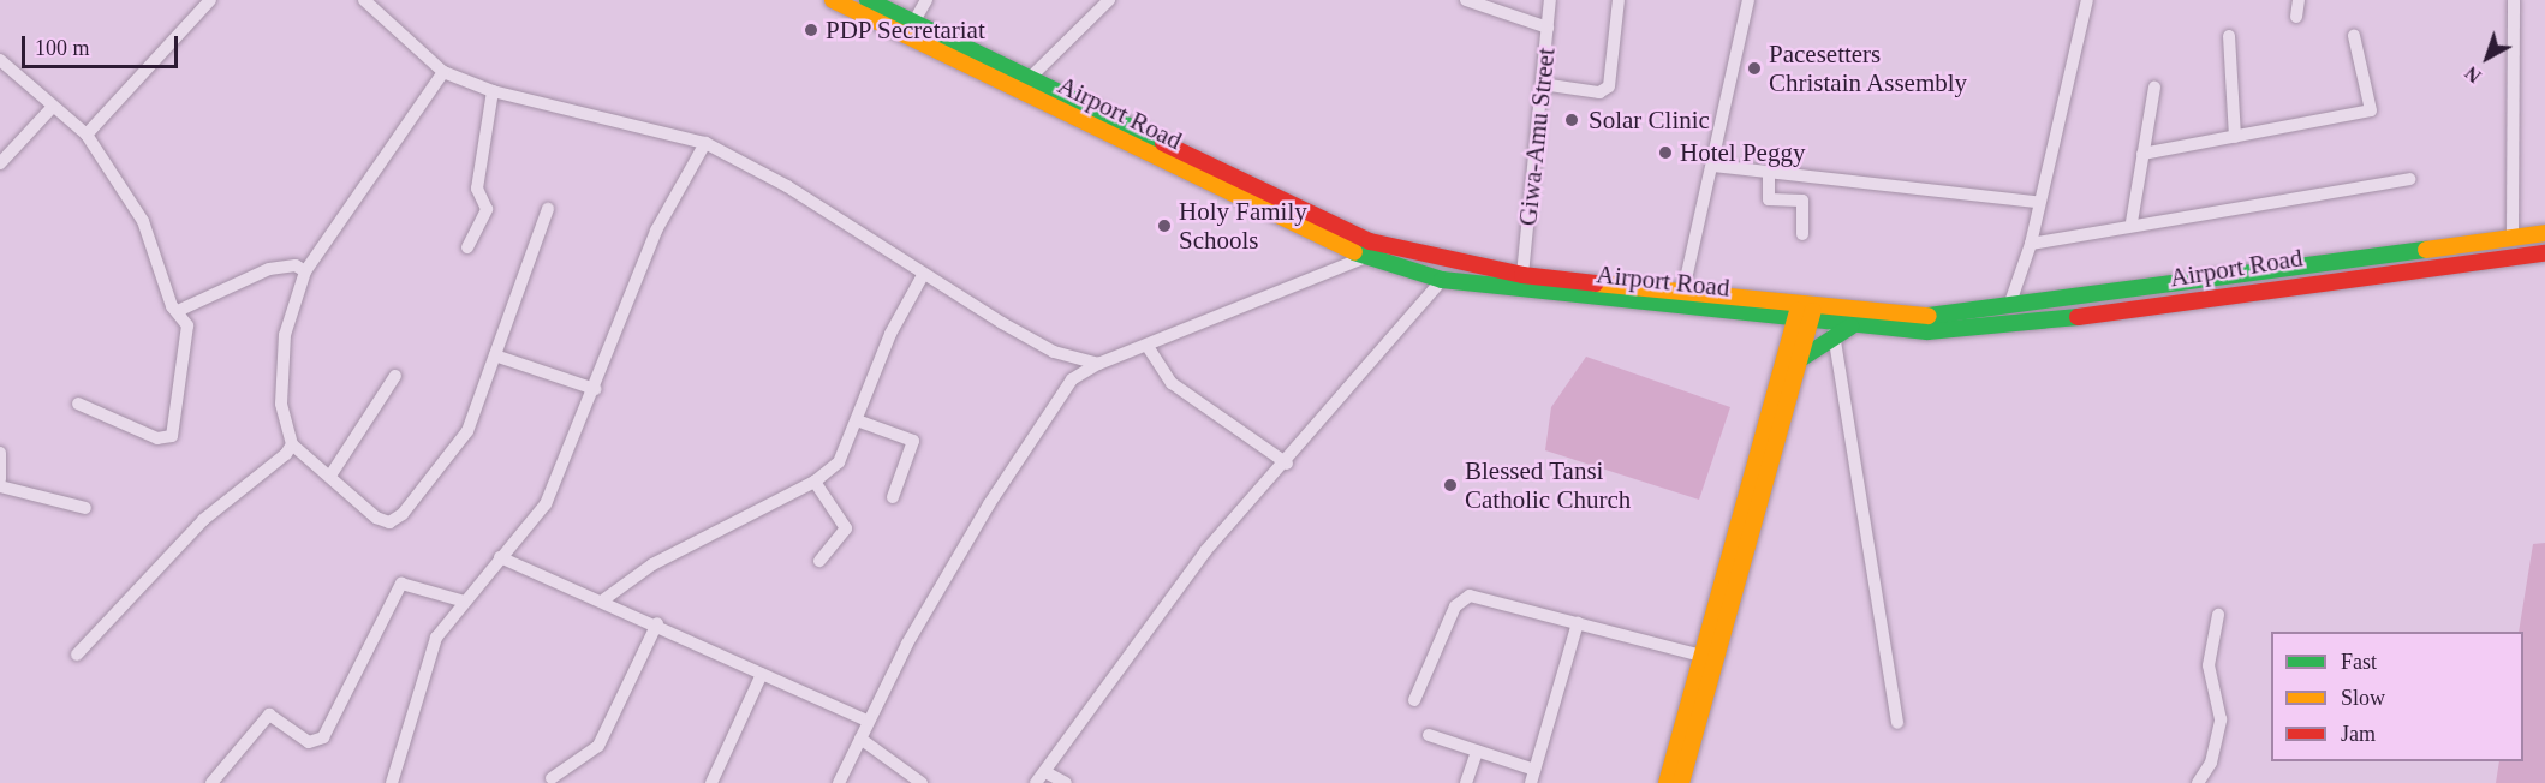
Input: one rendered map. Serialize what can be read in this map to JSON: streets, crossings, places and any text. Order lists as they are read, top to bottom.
{
  "streets": {
    "main road": ["Airport Road"],
    "street": ["Giwa-Amu Street"]
  },
  "crossings": [
    ["Airport Road", "Giwa-Amu Street"]
  ],
  "places": [
    "PDP Secretariat",
    "Pacesetters Christain Assembly",
    "Solar Clinic",
    "Hotel Peggy",
    "Holy Family Schools",
    "Blessed Tansi Catholic Church"
  ],
  "legend": ["Fast", "Slow", "Jam"],
  "scale_bar": "100 m",
  "north": "bottom left"
}
